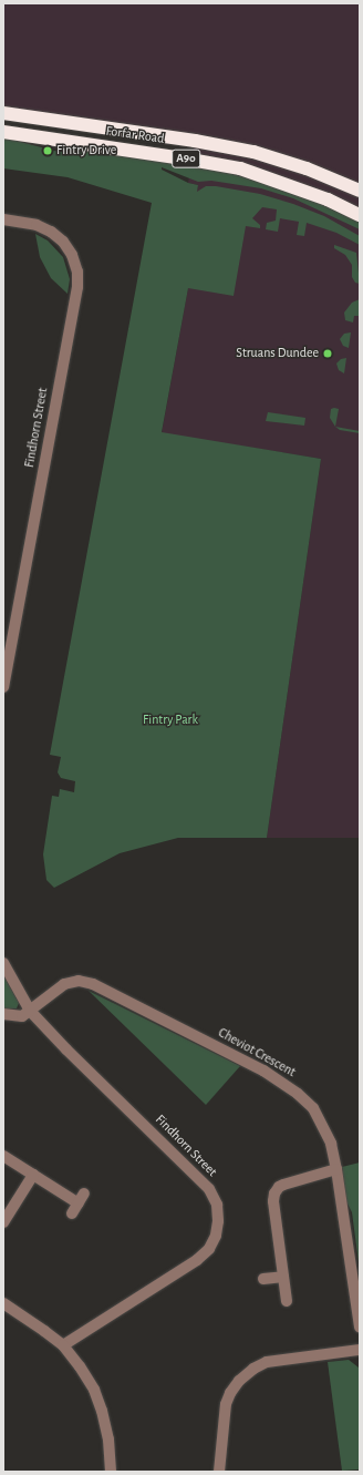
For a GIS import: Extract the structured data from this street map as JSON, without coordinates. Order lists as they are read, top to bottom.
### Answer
{
  "streets": {
    "highway": ["Forfar Road", "A90"],
    "street": ["Findhorn Street", "Cheviot Crescent"]
  },
  "crossings": [
    ["Findhorn Street", "Cheviot Crescent"]
  ],
  "parks": ["Fintry Park"],
  "places": ["Fintry Drive", "Struans Dundee"]
}
